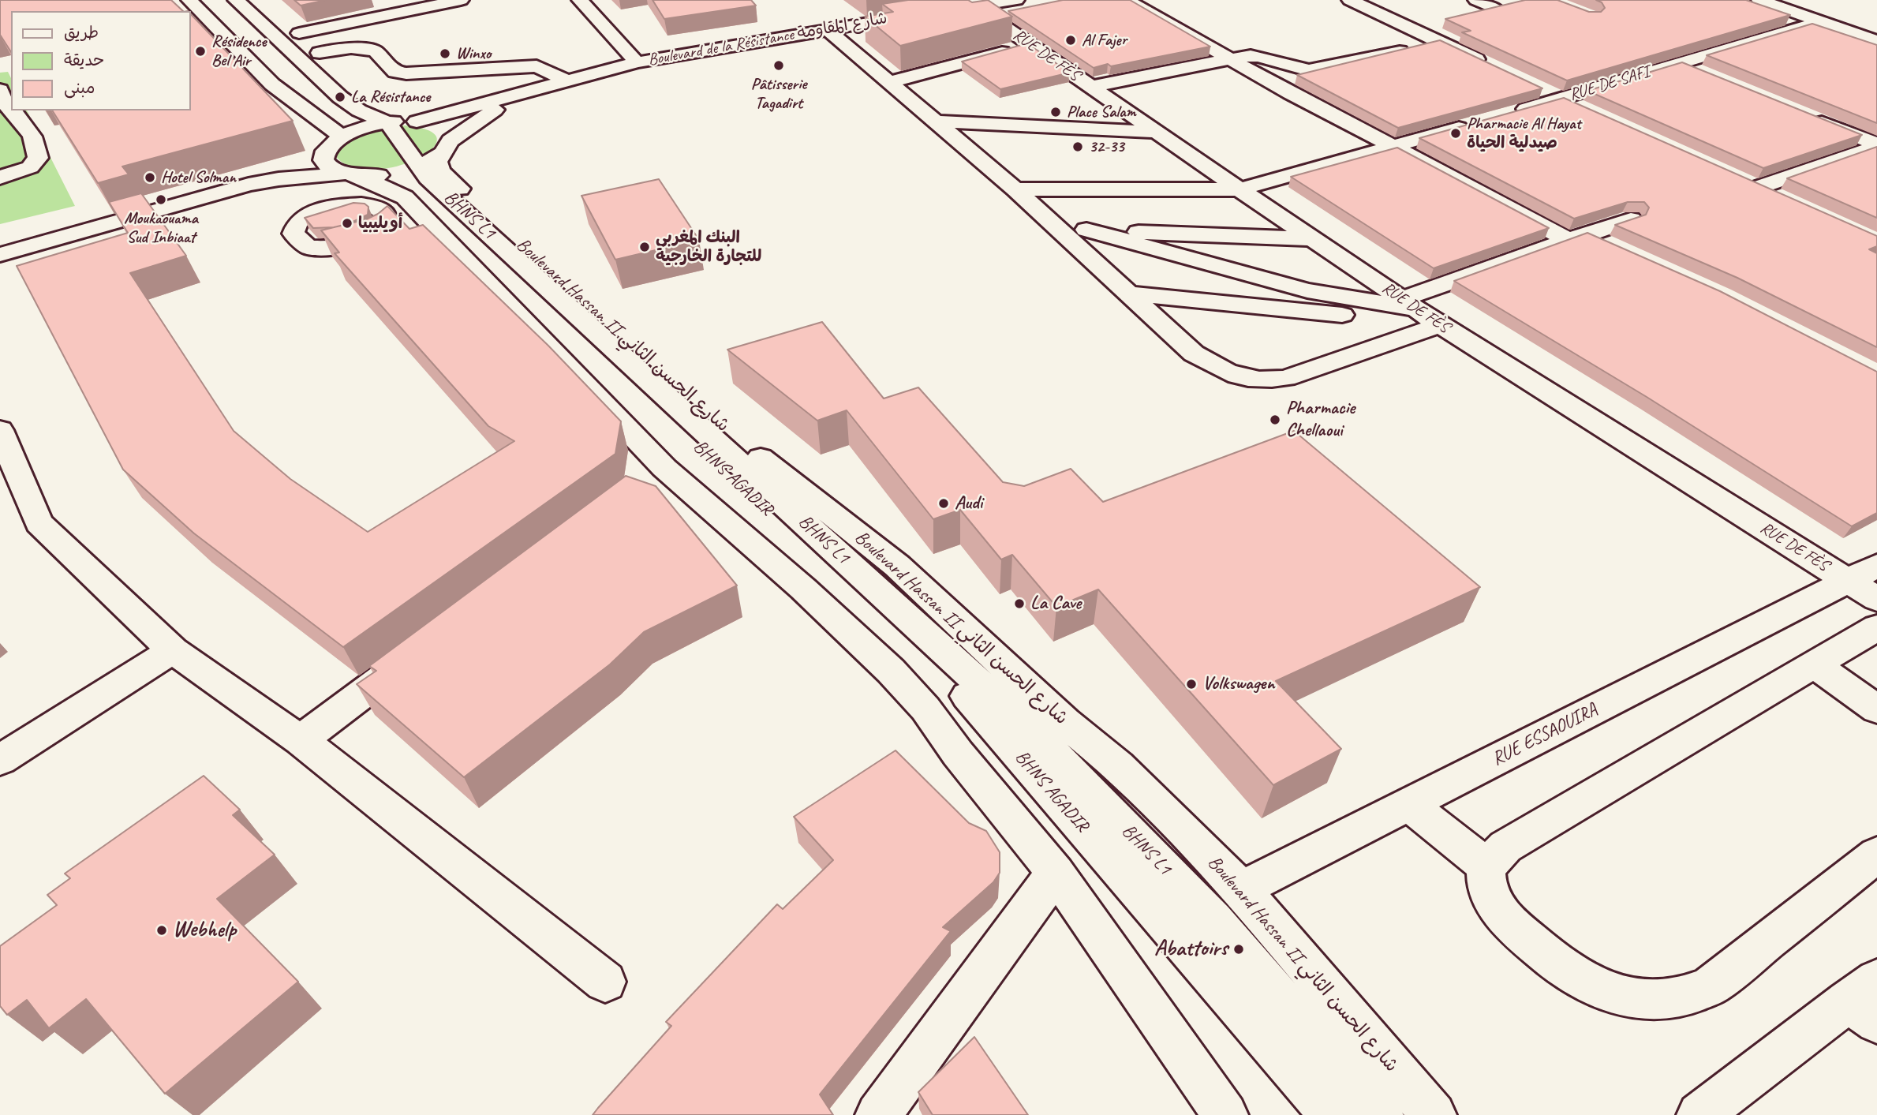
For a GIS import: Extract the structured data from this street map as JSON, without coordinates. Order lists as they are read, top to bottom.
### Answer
{
  "streets": {
    "street": [
      "Boulevard de la Résistance شارع المقاومة",
      "RUE DE FÈS",
      "RUE DE SAFI",
      "BHNS L1",
      "Boulevard Hassan II شارع الحسن الثاني",
      "BHNS AGADIR",
      "RUE ESSAOUIRA"
    ]
  },
  "crossings": [
    ["Boulevard de la Résistance شارع المقاومة", "BHNS L1"],
    ["Boulevard de la Résistance شارع المقاومة", "Boulevard Hassan II شارع الحسن الثاني"],
    ["Boulevard de la Résistance شارع المقاومة", "BHNS AGADIR"],
    ["RUE DE FÈS", "RUE ESSAOUIRA"],
    ["BHNS L1", "Boulevard Hassan II شارع الحسن الثاني"],
    ["BHNS L1", "BHNS AGADIR"],
    ["Boulevard Hassan II شارع الحسن الثاني", "BHNS AGADIR"],
    ["Boulevard Hassan II شارع الحسن الثاني", "RUE ESSAOUIRA"]
  ],
  "places": [
    "Al Fajer",
    "Résidence Bel Air",
    "Winxo",
    "Pâtisserie Tagadirt",
    "La Résistance",
    "Place Salam",
    "Pharmacie Al Hayat صيدلية الحياة",
    "32-33",
    "Hotel Solman",
    "Moukaouama Sud Inbiaat",
    "أويليبيا",
    "البنك المغربي للتجارة الخارجية",
    "Pharmacie Chellaoui",
    "Audi",
    "La Cave",
    "Volkswagen",
    "Webhelp",
    "Abattoirs"
  ],
  "legend": ["طريق", "حديقة", "مبنى"]
}
